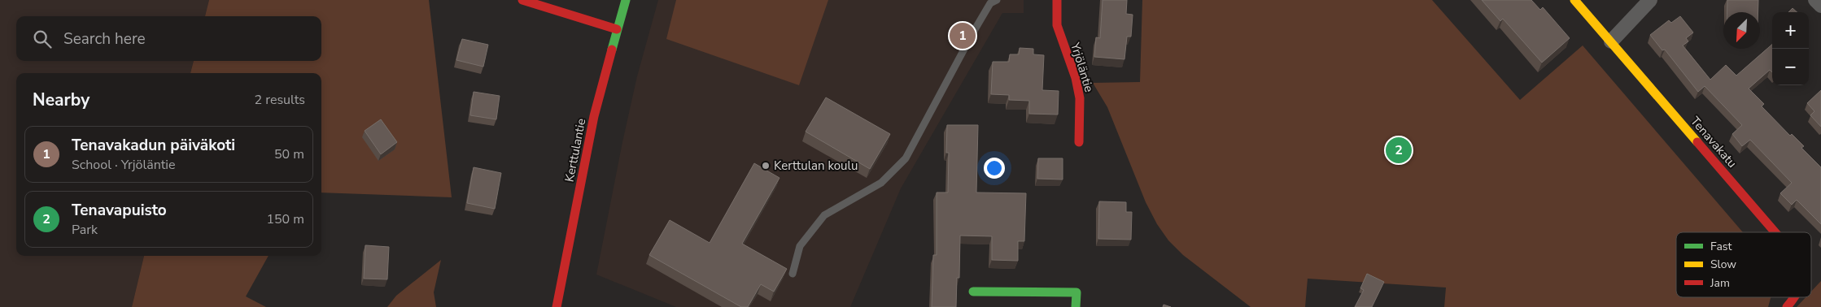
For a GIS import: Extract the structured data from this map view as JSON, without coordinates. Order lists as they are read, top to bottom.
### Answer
{
  "streets": {
    "street": ["Yrjöläntie", "Tenavakatu", "Kerttulantie"]
  },
  "places": ["Kerttulan koulu"],
  "legend": ["Fast", "Slow", "Jam"],
  "north": "bottom left",
  "page": {
    "map_buttons": ["+", "−"],
    "search": "Search here",
    "pins": ["1", "2"],
    "heading": ["Nearby", "2 results"],
    "list": [
      {
        "mark": "1",
        "name": "Tenavakadun päiväkoti",
        "note": "School · Yrjöläntie",
        "value": "50 m"
      },
      {
        "mark": "2",
        "name": "Tenavapuisto",
        "note": "Park",
        "value": "150 m"
      }
    ]
  }
}
